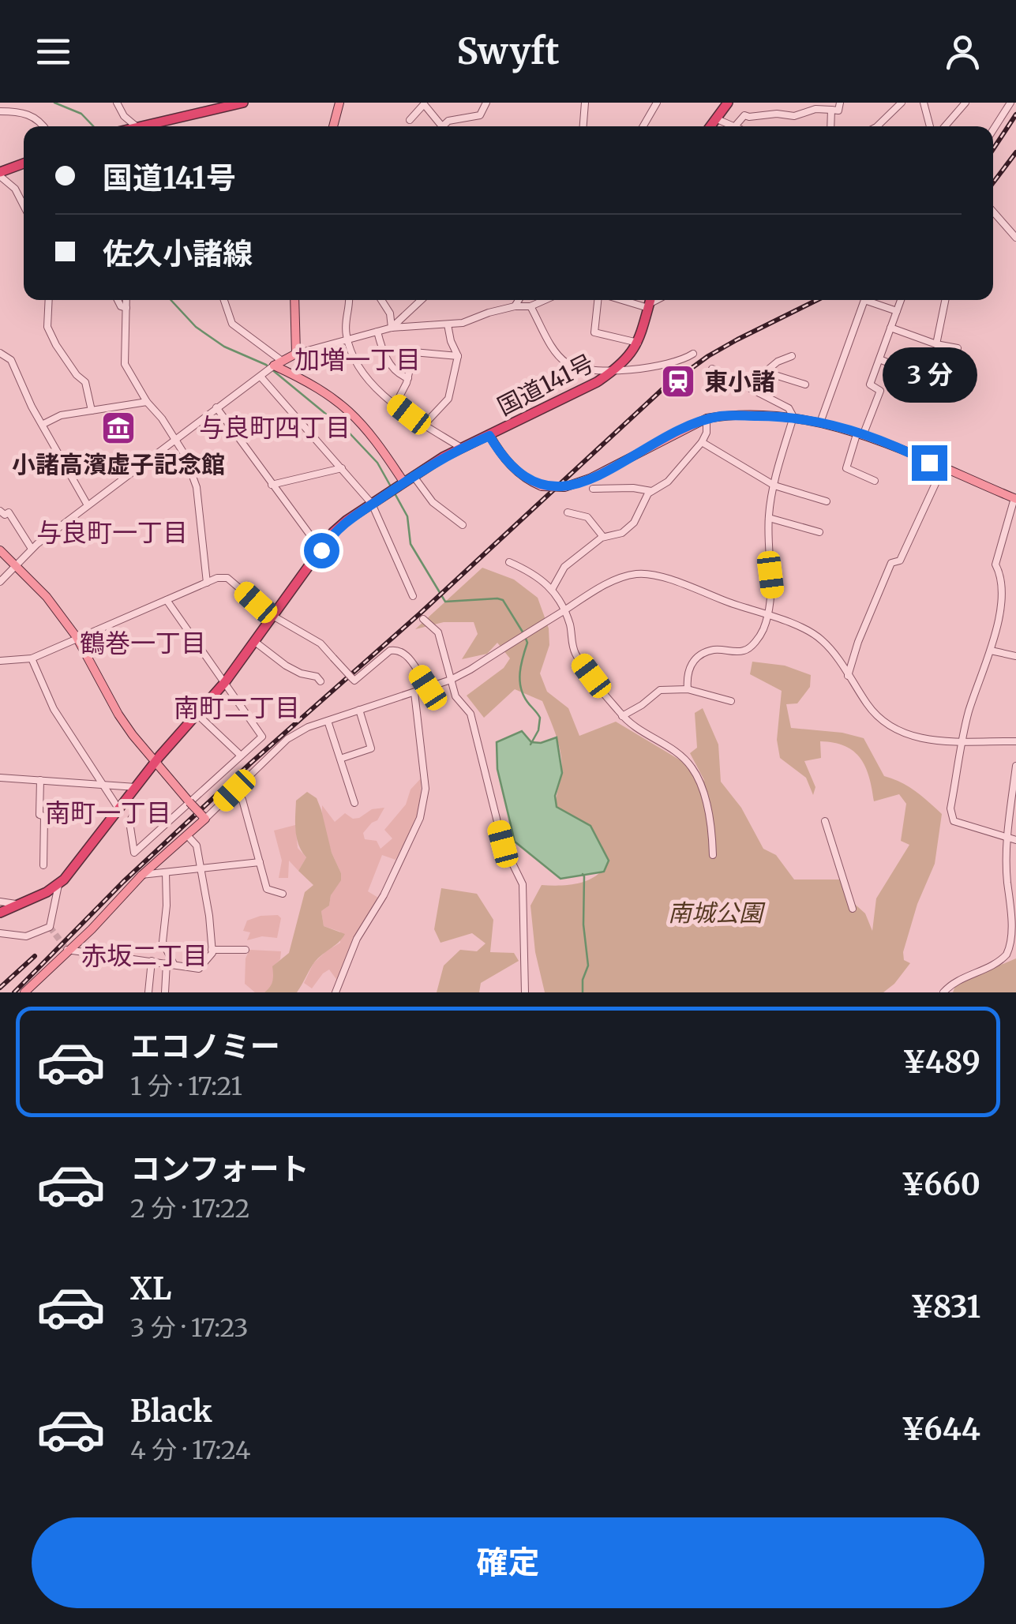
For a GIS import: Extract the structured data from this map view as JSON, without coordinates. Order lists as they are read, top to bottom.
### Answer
{
  "streets": {
    "highway": ["国道141号"]
  },
  "districts": [
    "加増一丁目",
    "与良町四丁目",
    "与良町一丁目",
    "鶴巻一丁目",
    "南町二丁目",
    "南町一丁目",
    "赤坂二丁目"
  ],
  "parks": ["南城公園"],
  "places": {
    "station": ["東小諸"],
    "museum": ["小諸高濱虚子記念館"]
  },
  "page": {
    "header": "Swyft",
    "banner": ["国道141号", "佐久小諸線"],
    "bubble": "3 分",
    "list": [
      {
        "name": "エコノミー",
        "note": "1 分 · 17:21",
        "value": "¥489"
      },
      {
        "name": "コンフォート",
        "note": "2 分 · 17:22",
        "value": "¥660"
      },
      {
        "name": "XL",
        "note": "3 分 · 17:23",
        "value": "¥831"
      },
      {
        "name": "Black",
        "note": "4 分 · 17:24",
        "value": "¥644"
      }
    ],
    "buttons": "確定"
  }
}
